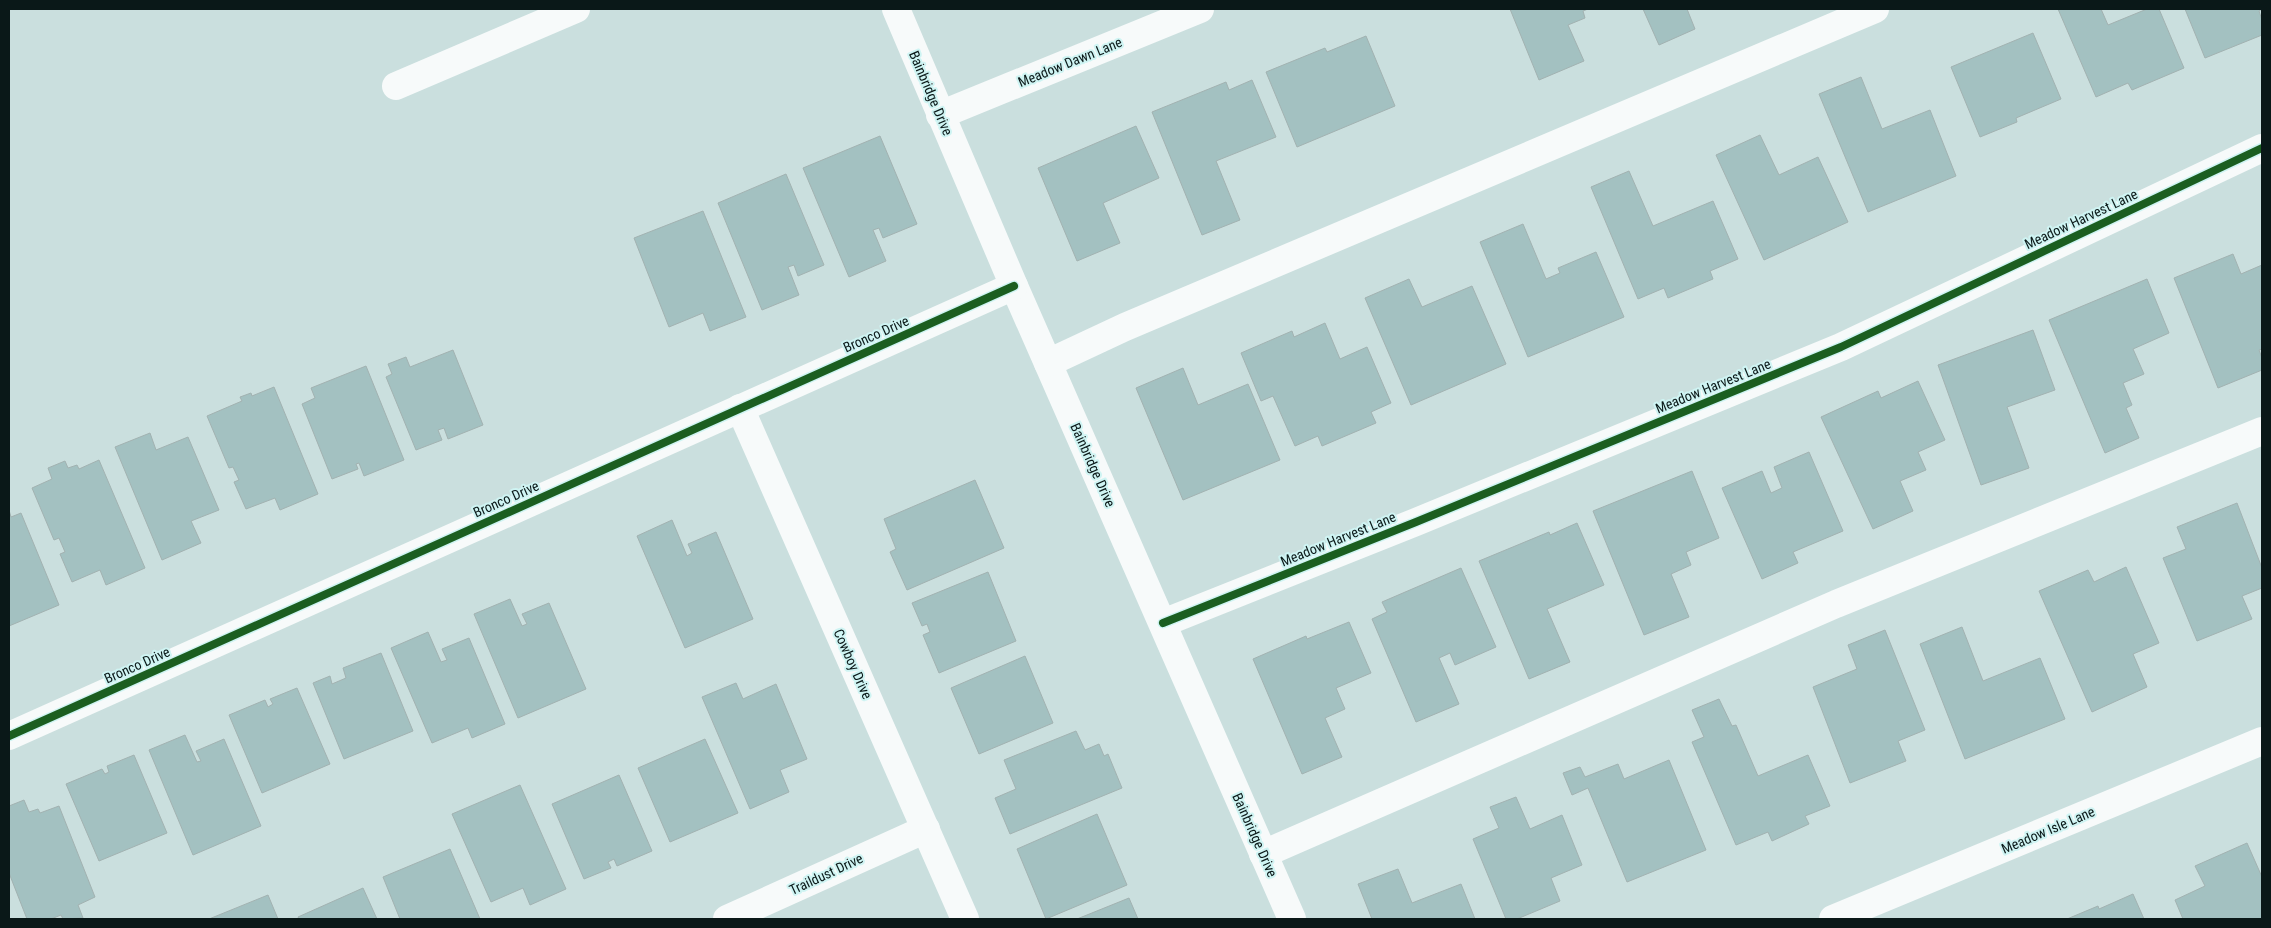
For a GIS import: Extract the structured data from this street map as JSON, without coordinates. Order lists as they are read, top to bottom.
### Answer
{
  "streets": {
    "street": [
      "Meadow Dawn Lane",
      "Bainbridge Drive",
      "Meadow Harvest Lane",
      "Bronco Drive",
      "Cowboy Drive",
      "Meadow Isle Lane",
      "Traildust Drive"
    ]
  },
  "crossings": [
    ["Meadow Dawn Lane", "Bainbridge Drive"],
    ["Bainbridge Drive", "Meadow Harvest Lane"],
    ["Bainbridge Drive", "Bronco Drive"],
    ["Bronco Drive", "Cowboy Drive"],
    ["Cowboy Drive", "Traildust Drive"]
  ]
}
